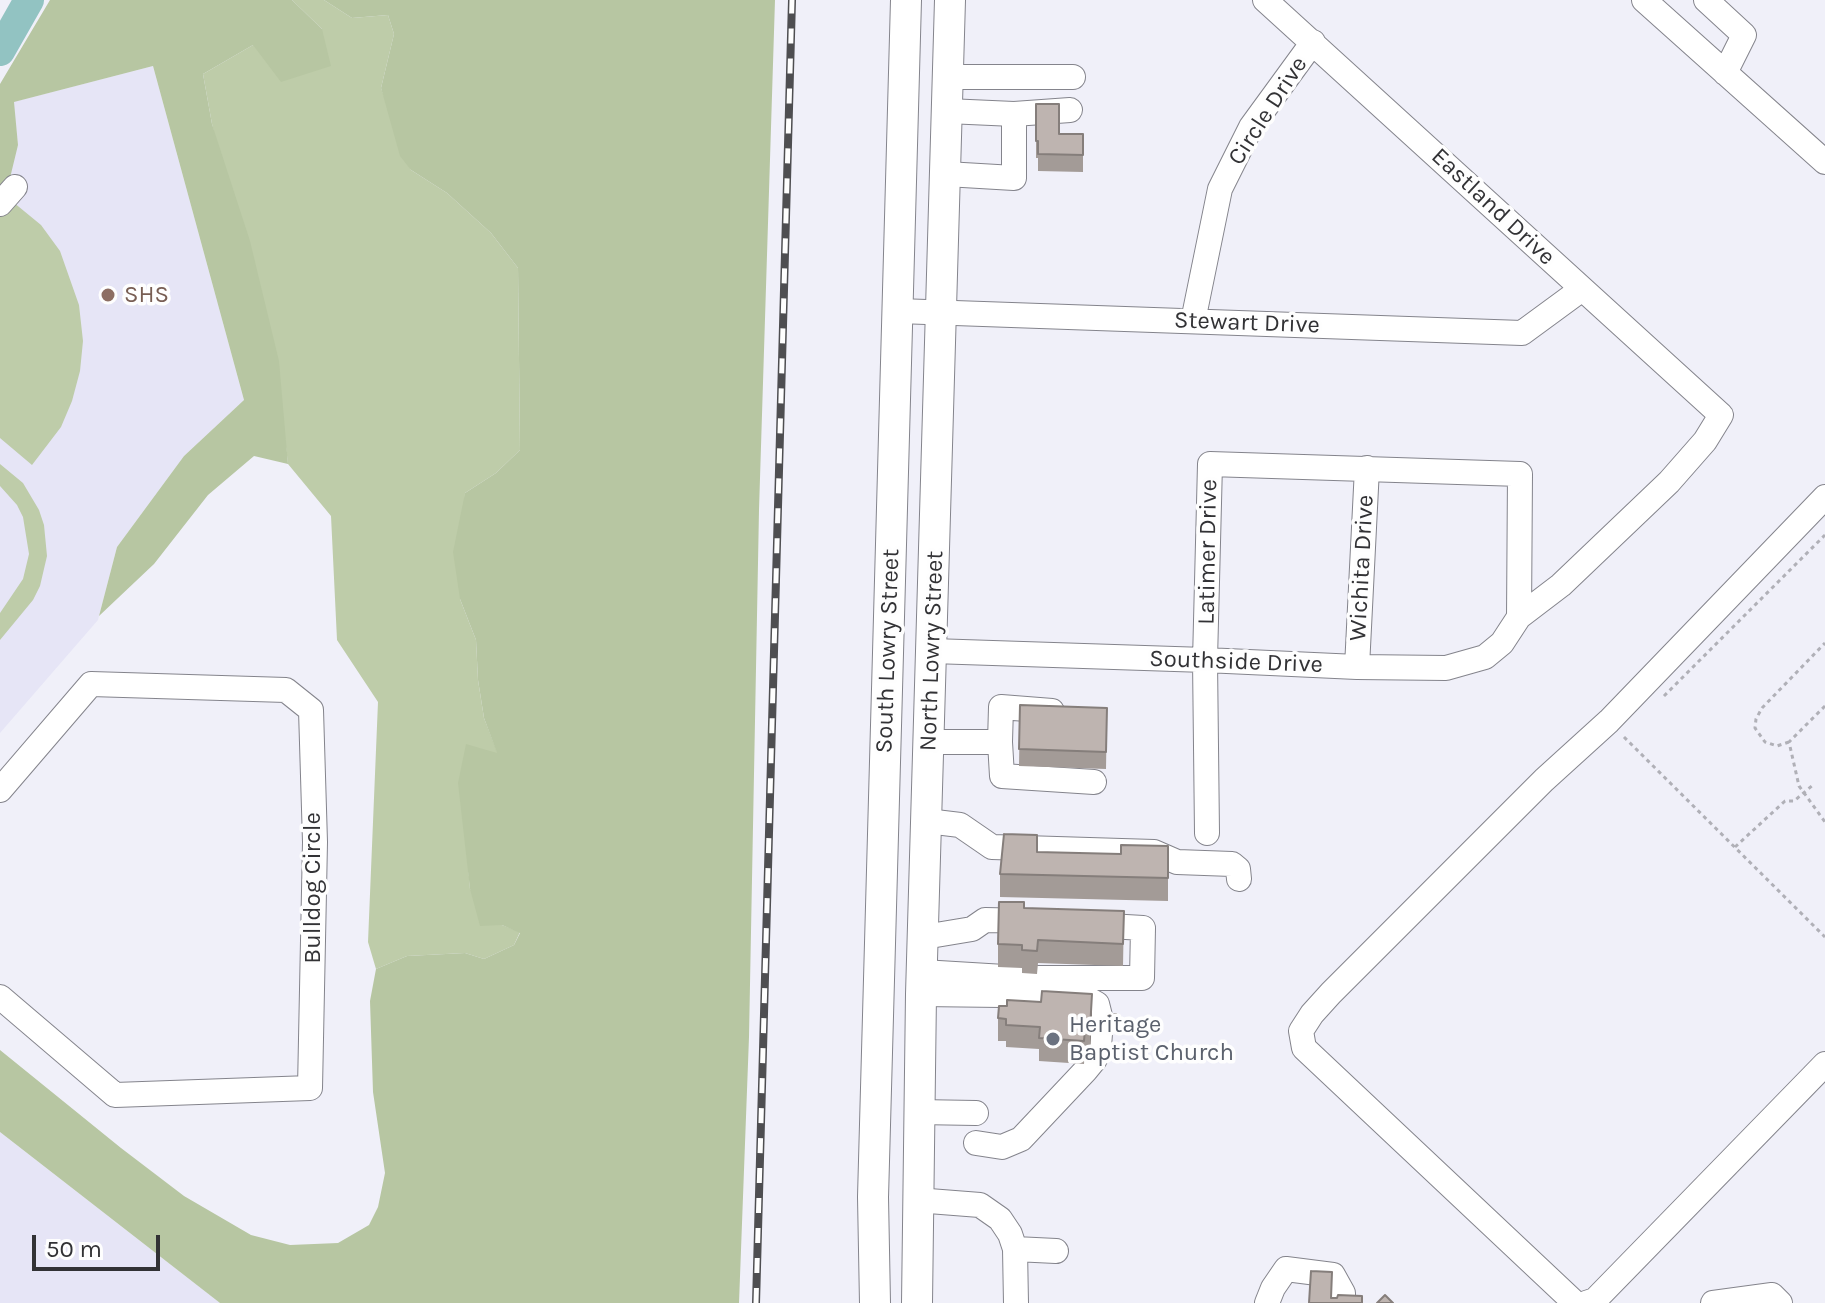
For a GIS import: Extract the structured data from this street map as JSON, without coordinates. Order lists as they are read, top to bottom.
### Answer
{
  "streets": {
    "main road": ["South Lowry Street", "North Lowry Street"],
    "street": [
      "Circle Drive",
      "Eastland Drive",
      "Stewart Drive",
      "Latimer Drive",
      "Wichita Drive",
      "Southside Drive",
      "Bulldog Circle"
    ]
  },
  "crossings": [
    ["Circle Drive", "Eastland Drive"],
    ["Circle Drive", "Stewart Drive"],
    ["Eastland Drive", "Stewart Drive"],
    ["Eastland Drive", "Southside Drive"],
    ["Stewart Drive", "South Lowry Street"],
    ["Stewart Drive", "North Lowry Street"],
    ["Latimer Drive", "Wichita Drive"],
    ["Latimer Drive", "Southside Drive"],
    ["Wichita Drive", "Southside Drive"],
    ["North Lowry Street", "Southside Drive"]
  ],
  "places": ["SHS", "Heritage Baptist Church"],
  "scale_bar": "50 m"
}
